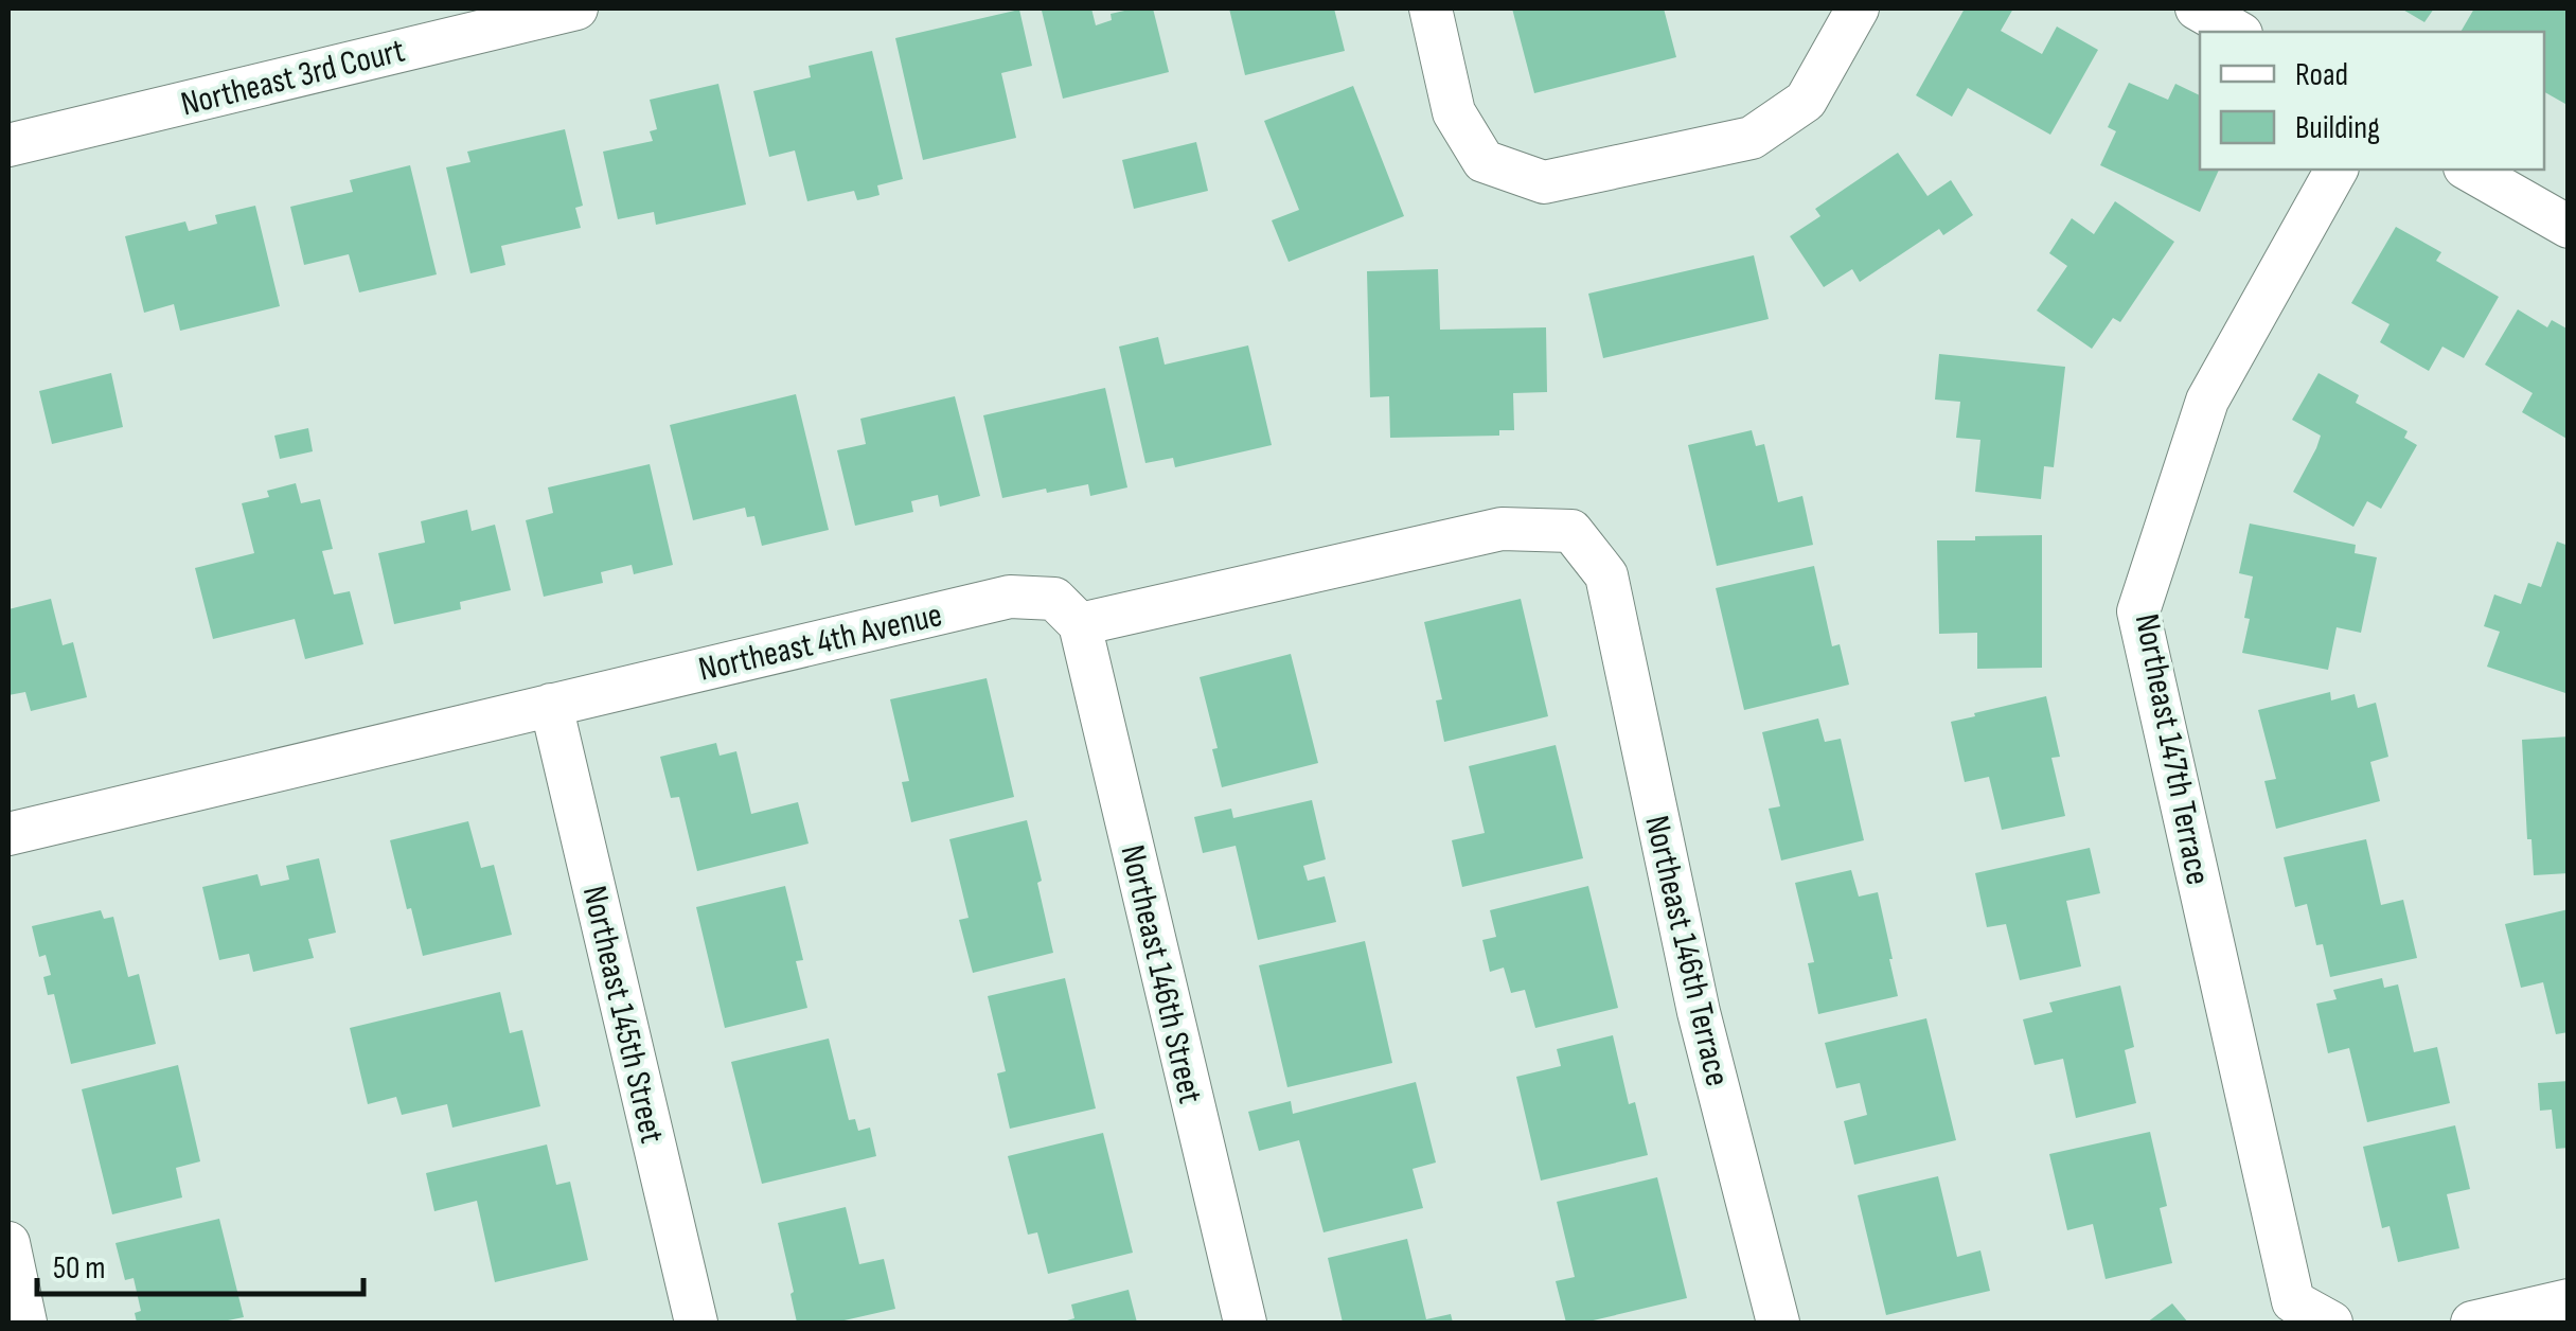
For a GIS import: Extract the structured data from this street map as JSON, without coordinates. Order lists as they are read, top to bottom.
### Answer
{
  "streets": {
    "street": [
      "Northeast 3rd Court",
      "Northeast 4th Avenue",
      "Northeast 147th Terrace",
      "Northeast 146th Terrace",
      "Northeast 146th Street",
      "Northeast 145th Street"
    ]
  },
  "crossings": [
    ["Northeast 4th Avenue", "Northeast 146th Terrace"],
    ["Northeast 4th Avenue", "Northeast 146th Street"],
    ["Northeast 4th Avenue", "Northeast 145th Street"],
    ["Northeast 146th Terrace", "Northeast 146th Street"]
  ],
  "legend": ["Road", "Building"],
  "scale_bar": "50 m"
}
